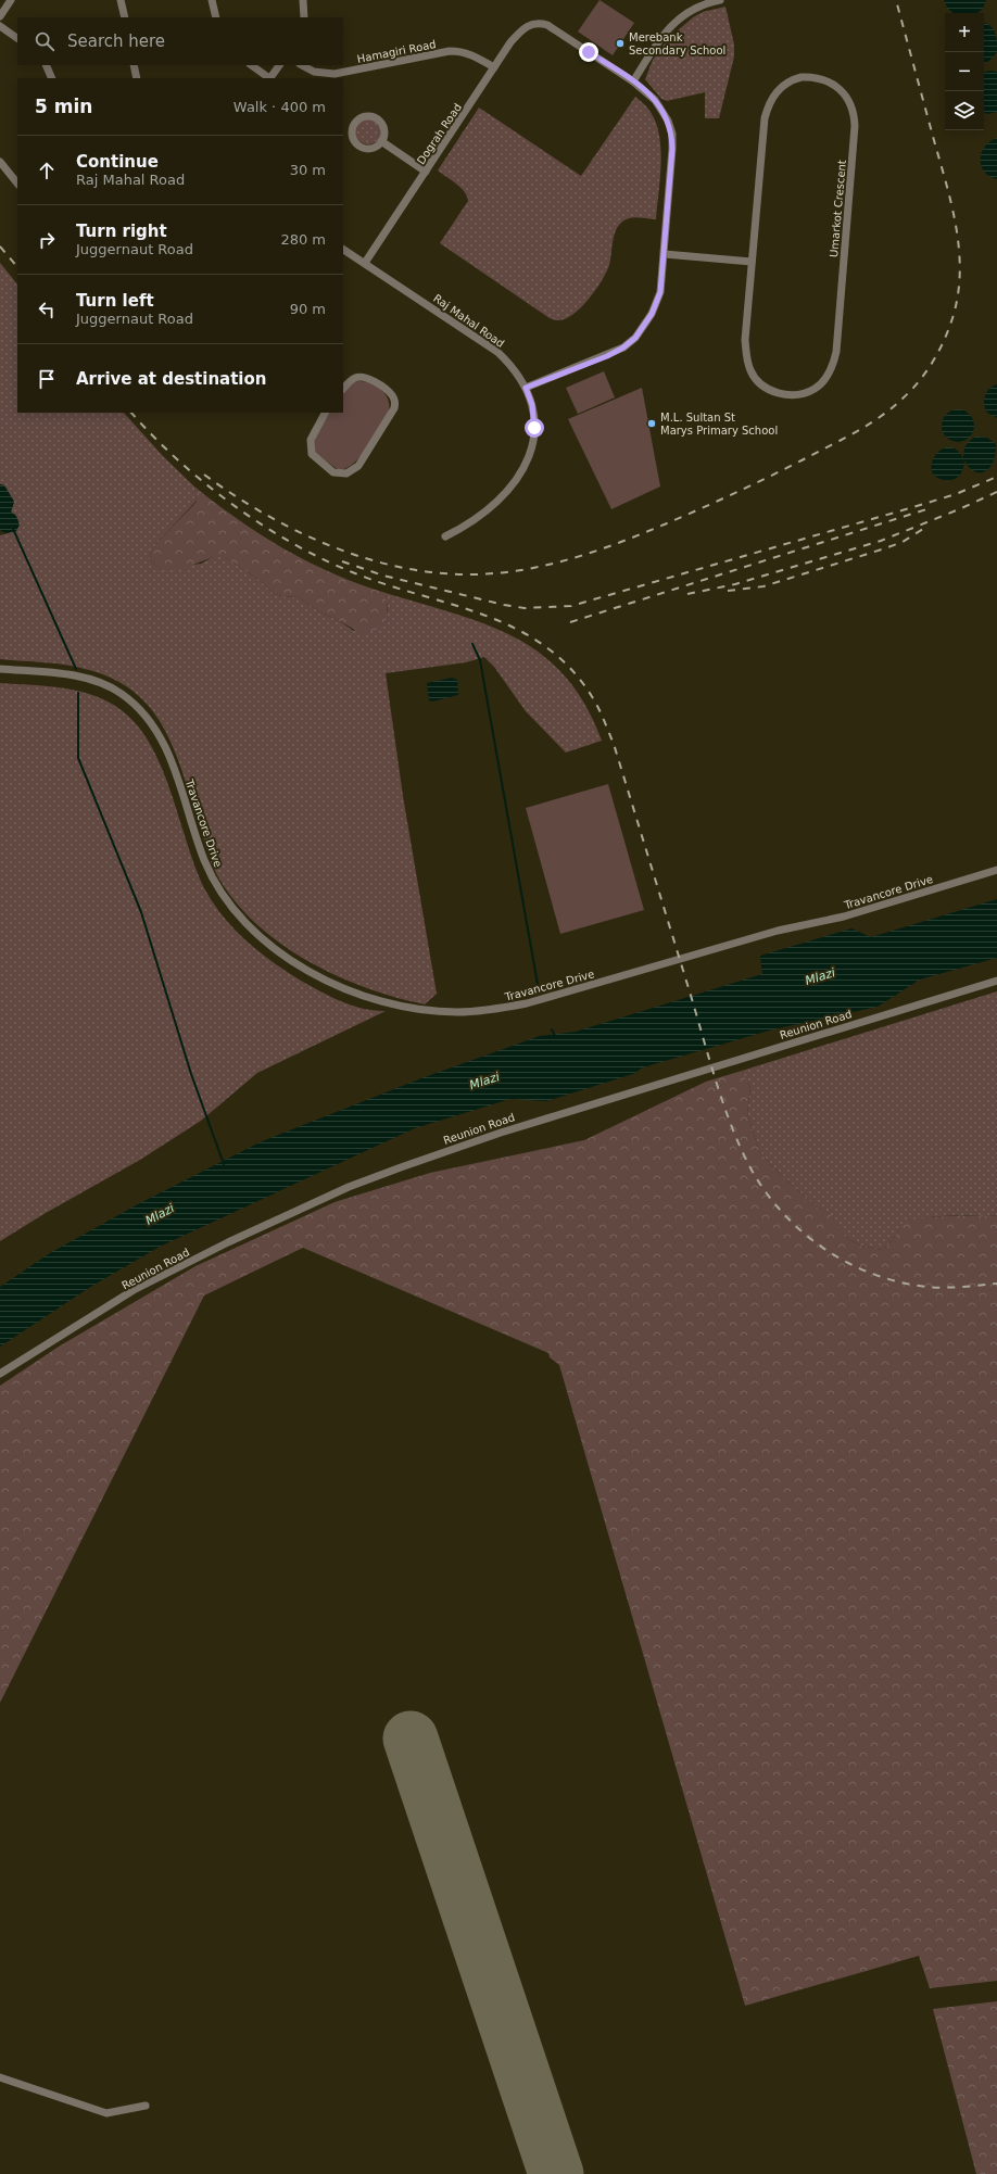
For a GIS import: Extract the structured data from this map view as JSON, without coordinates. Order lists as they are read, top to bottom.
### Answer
{
  "streets": {
    "street": [
      "Hamagiri Road",
      "Dograh Road",
      "Umarkot Crescent",
      "Raj Mahal Road",
      "Travancore Drive",
      "Reunion Road"
    ]
  },
  "crossings": [
    ["Hamagiri Road", "Dograh Road"],
    ["Dograh Road", "Raj Mahal Road"]
  ],
  "water": ["Mlazi"],
  "places": ["Merebank Secondary School", "M.L. Sultan St Marys Primary School"],
  "page": {
    "map_buttons": ["+", "−"],
    "search": "Search here",
    "heading": ["5 min", "Walk · 400 m"],
    "list": [
      ["Continue", "Raj Mahal Road", "30 m"],
      ["Turn right", "Juggernaut Road", "280 m"],
      ["Turn left", "Juggernaut Road", "90 m"],
      "Arrive at destination"
    ]
  }
}
